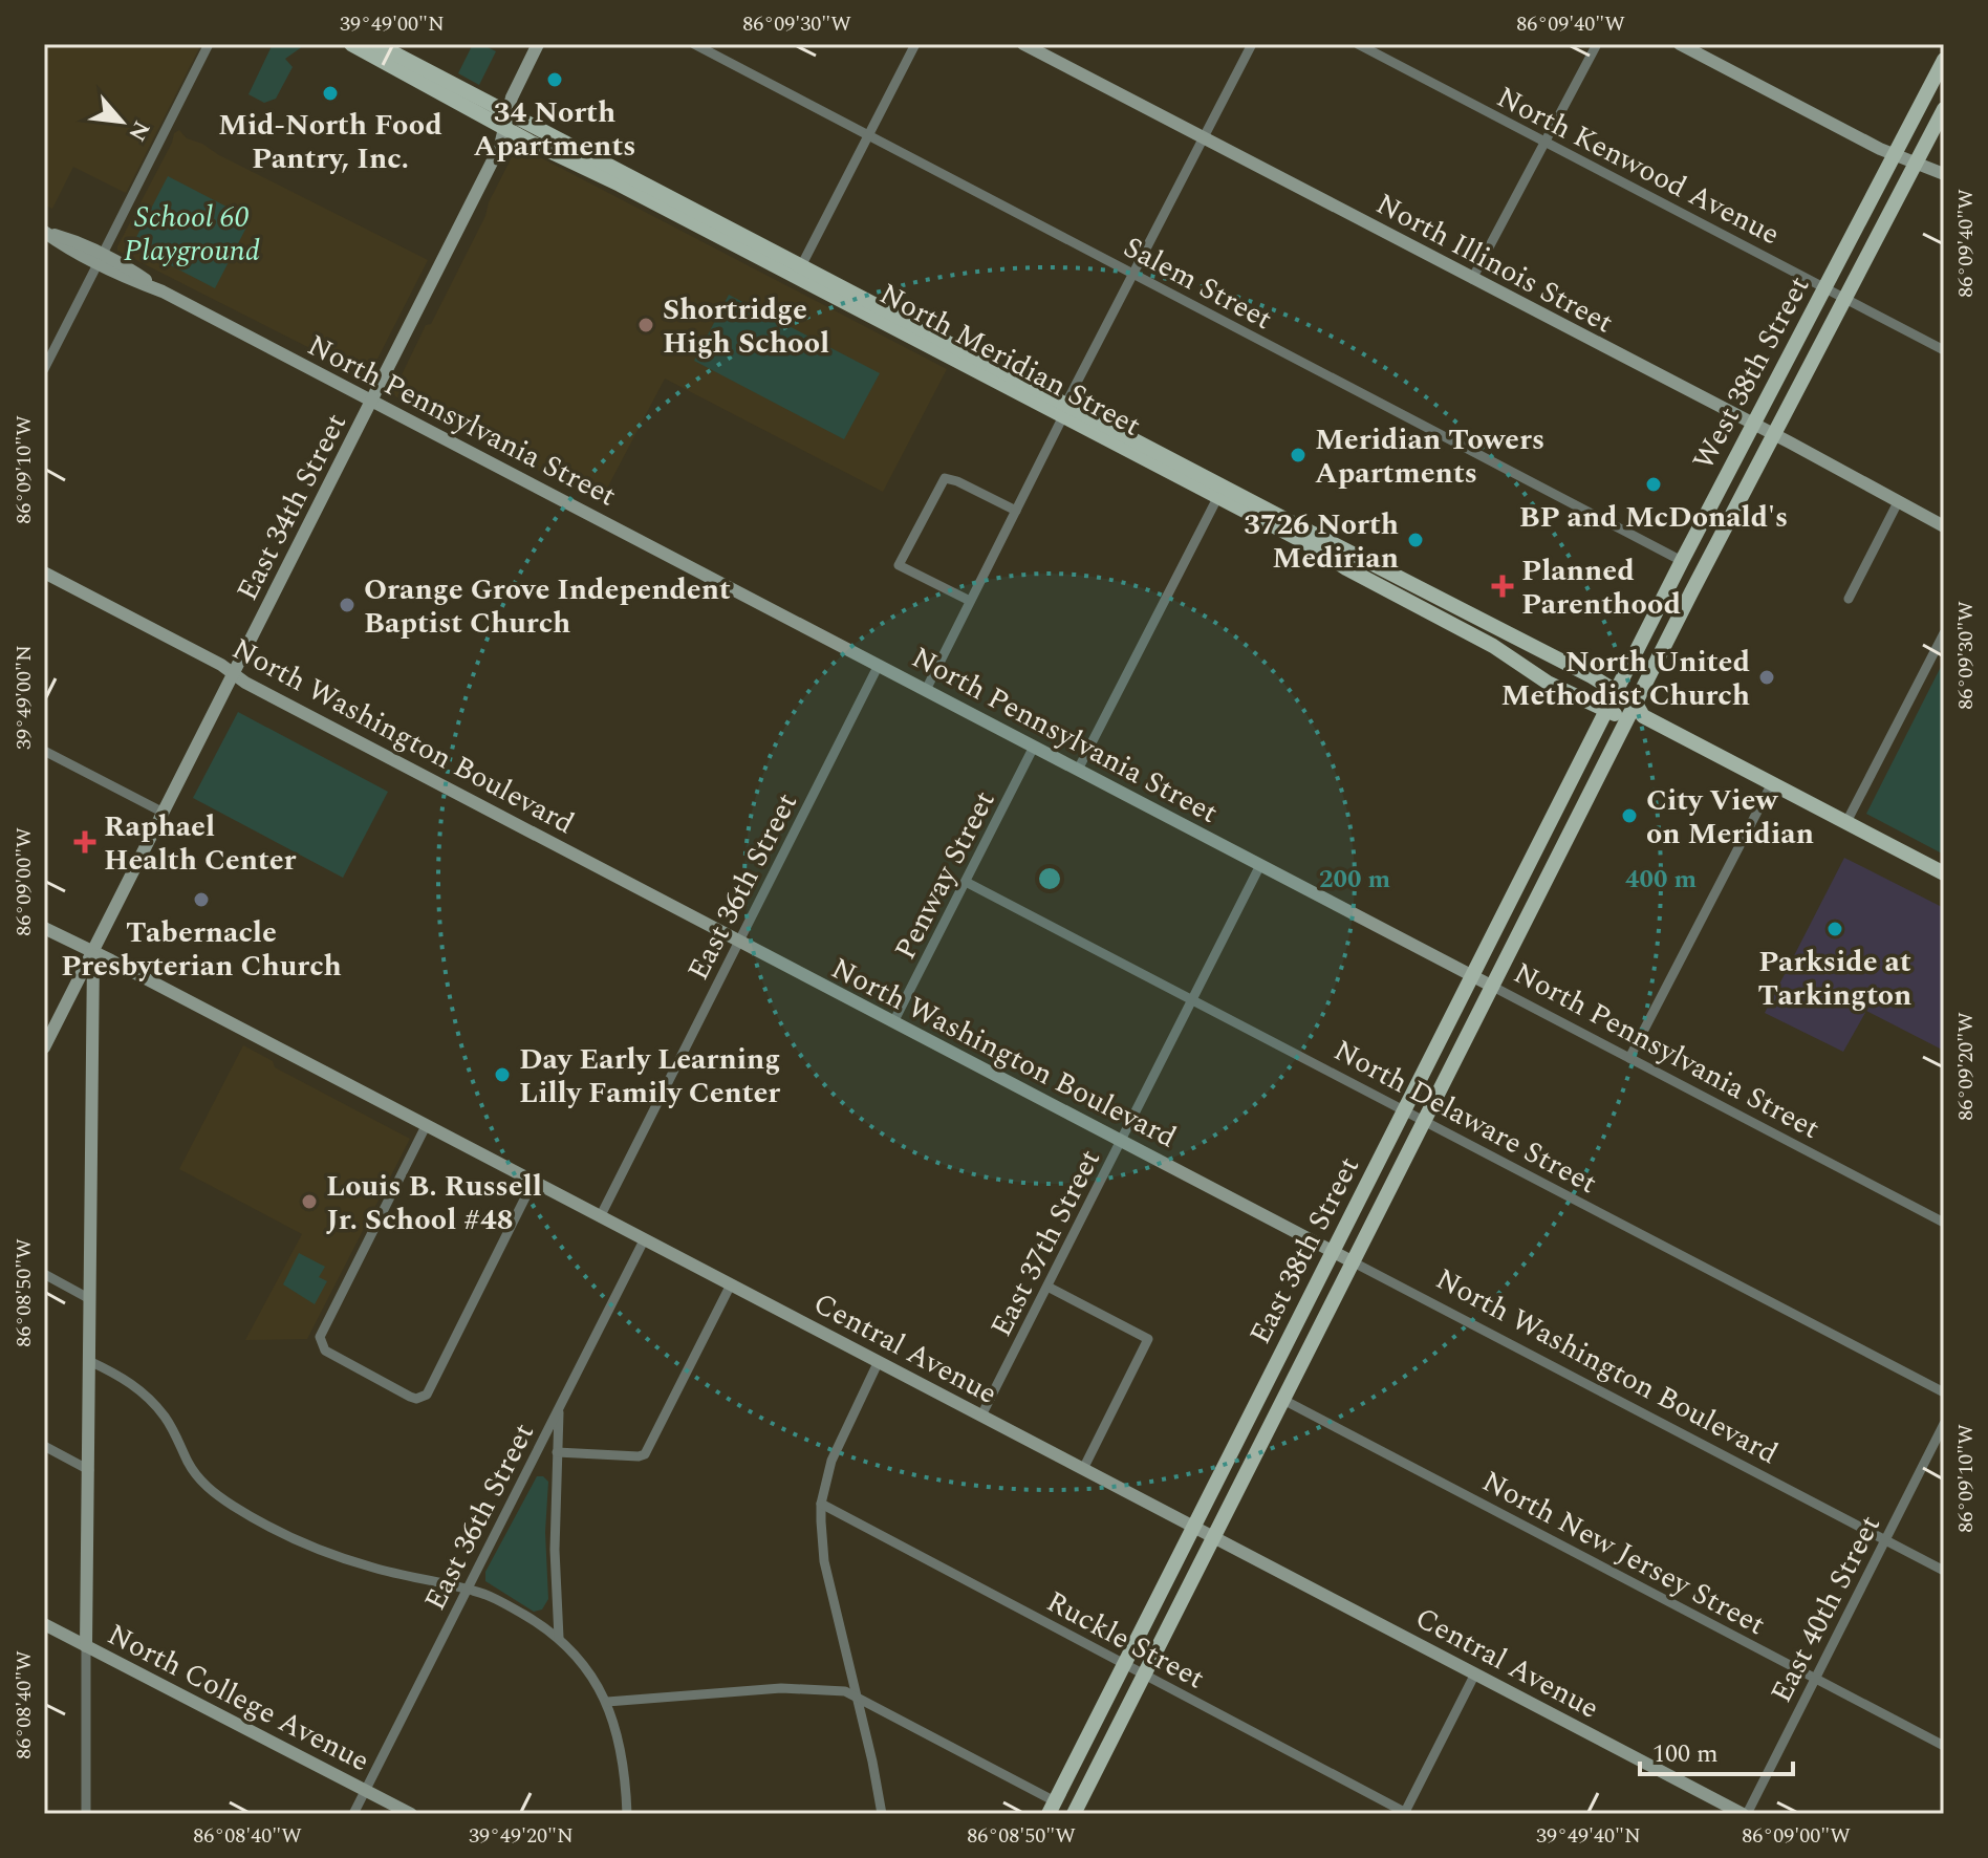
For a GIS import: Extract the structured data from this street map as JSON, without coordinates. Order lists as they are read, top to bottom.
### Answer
{
  "streets": {
    "main road": ["North Meridian Street", "West 38th Street", "East 38th Street"],
    "street": [
      "North Kenwood Avenue",
      "North Illinois Street",
      "Salem Street",
      "North Pennsylvania Street",
      "East 34th Street",
      "North Washington Boulevard",
      "Penway Street",
      "East 36th Street",
      "North Delaware Street",
      "East 37th Street",
      "Central Avenue",
      "North New Jersey Street",
      "East 40th Street",
      "Ruckle Street",
      "North College Avenue"
    ]
  },
  "crossings": [
    ["North Kenwood Avenue", "West 38th Street"],
    ["North Illinois Street", "West 38th Street"],
    ["Salem Street", "West 38th Street"],
    ["North Meridian Street", "West 38th Street"],
    ["North Meridian Street", "East 34th Street"],
    ["North Meridian Street", "East 38th Street"],
    ["West 38th Street", "East 38th Street"],
    ["North Pennsylvania Street", "East 34th Street"],
    ["North Pennsylvania Street", "Penway Street"],
    ["North Pennsylvania Street", "East 36th Street"],
    ["North Pennsylvania Street", "East 37th Street"],
    ["North Pennsylvania Street", "East 38th Street"],
    ["East 34th Street", "North Washington Boulevard"],
    ["East 34th Street", "Central Avenue"],
    ["North Washington Boulevard", "Penway Street"],
    ["North Washington Boulevard", "East 36th Street"],
    ["North Washington Boulevard", "East 37th Street"],
    ["North Washington Boulevard", "East 38th Street"],
    ["North Washington Boulevard", "East 40th Street"],
    ["Penway Street", "North Delaware Street"],
    ["East 36th Street", "Central Avenue"],
    ["East 36th Street", "North College Avenue"],
    ["North Delaware Street", "East 37th Street"],
    ["North Delaware Street", "East 38th Street"],
    ["East 37th Street", "Central Avenue"],
    ["East 38th Street", "Central Avenue"],
    ["East 38th Street", "North New Jersey Street"],
    ["East 38th Street", "Ruckle Street"],
    ["Central Avenue", "East 40th Street"],
    ["North New Jersey Street", "East 40th Street"]
  ],
  "parks": ["School 60 Playground"],
  "places": {
    "other": [
      "34 North Apartments",
      "Mid-North Food Pantry, Inc.",
      "Shortridge High School",
      "Meridian Towers Apartments",
      "BP and McDonald's",
      "3726 North Medirian",
      "Orange Grove Independent Baptist Church",
      "North United Methodist Church",
      "City View on Meridian",
      "Tabernacle Presbyterian Church",
      "Parkside at Tarkington",
      "Day Early Learning Lilly Family Center",
      "Louis B. Russell Jr. School #48"
    ],
    "health": ["Planned Parenthood", "Raphael Health Center"]
  },
  "scale_bar": "100 m",
  "north": "bottom right",
  "coordinates": [
    "39°49'00\"N",
    "86°09'30\"W",
    "86°09'40\"W",
    "86°09'10\"W",
    "86°09'00\"W",
    "86°09'20\"W",
    "86°08'50\"W",
    "86°08'40\"W",
    "39°49'20\"N",
    "39°49'40\"N"
  ],
  "rings": ["200 m", "400 m"]
}
